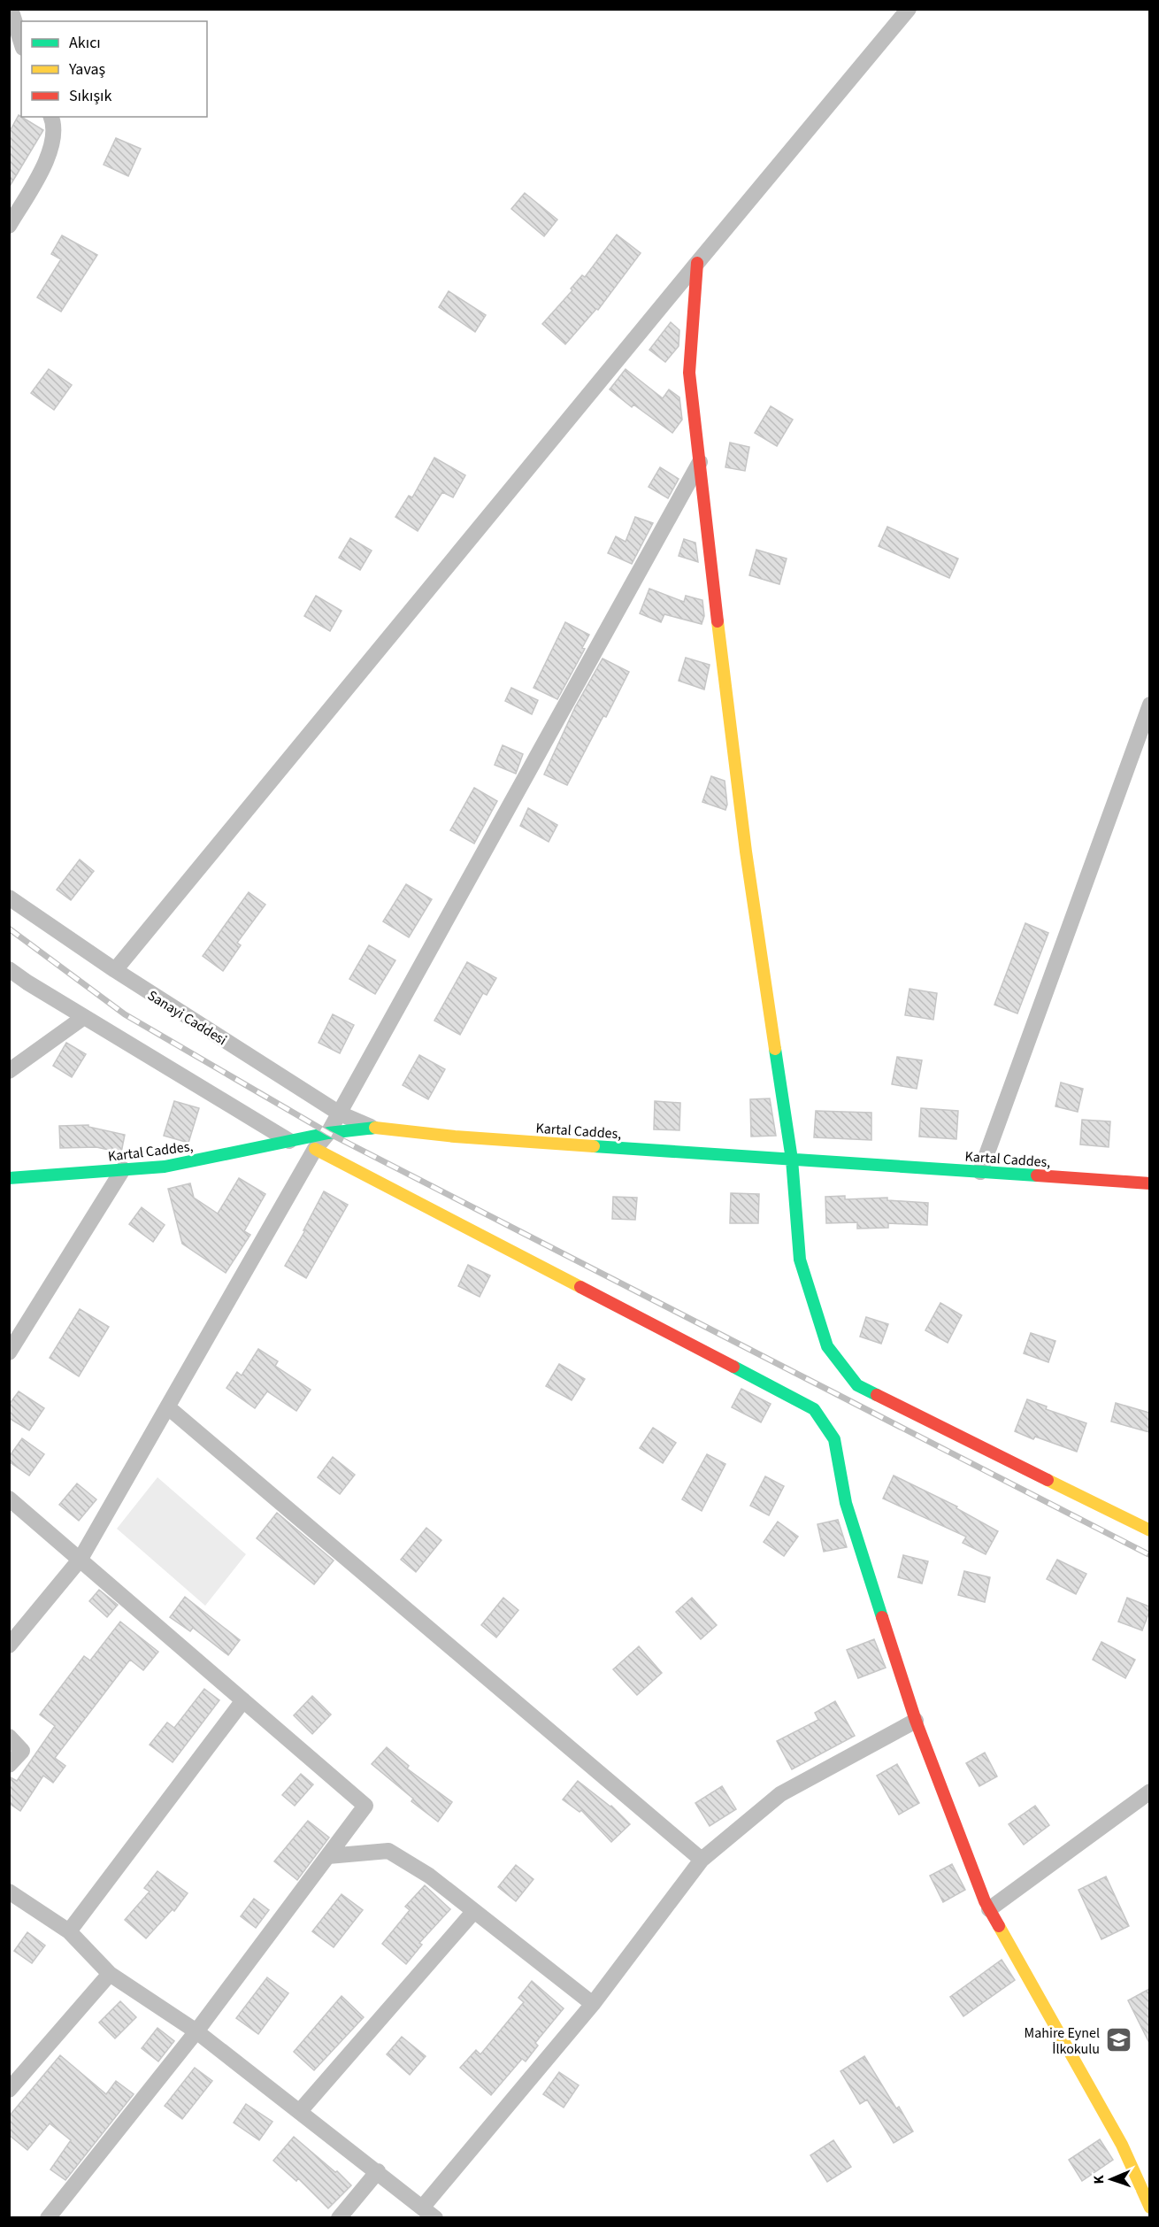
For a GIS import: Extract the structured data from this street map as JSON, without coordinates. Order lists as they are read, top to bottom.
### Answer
{
  "streets": {
    "street": ["Sanayi Caddesi", "Kartal Caddes,"]
  },
  "crossings": [
    ["Sanayi Caddesi", "Kartal Caddes,"]
  ],
  "places": {
    "school or university": ["Mahire Eynel İlkokulu"]
  },
  "legend": ["Akıcı", "Yavaş", "Sıkışık"],
  "north": "left"
}
